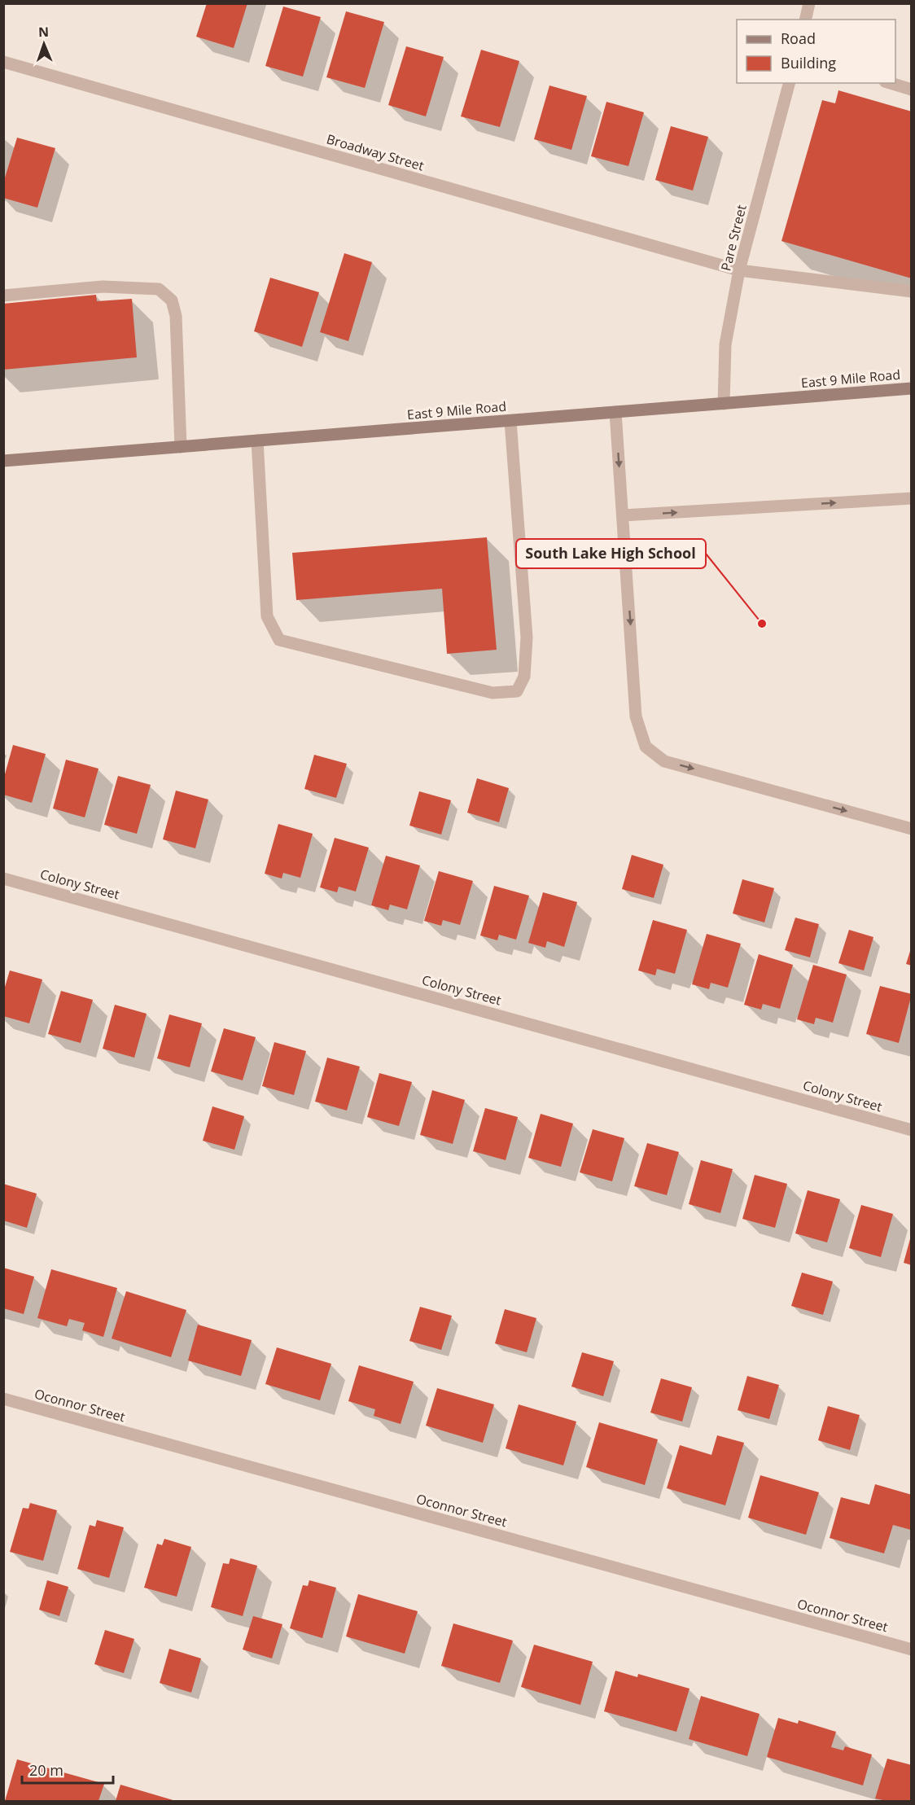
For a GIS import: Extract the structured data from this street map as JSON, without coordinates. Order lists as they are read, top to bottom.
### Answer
{
  "streets": {
    "main road": ["East 9 Mile Road"],
    "street": [
      "Broadway Street",
      "Pare Street",
      "Colony Street",
      "Oconnor Street"
    ]
  },
  "crossings": [
    ["Broadway Street", "Pare Street"],
    ["Pare Street", "East 9 Mile Road"]
  ],
  "places": ["South Lake High School"],
  "legend": ["Road", "Building"],
  "scale_bar": "20 m",
  "north": "top"
}
